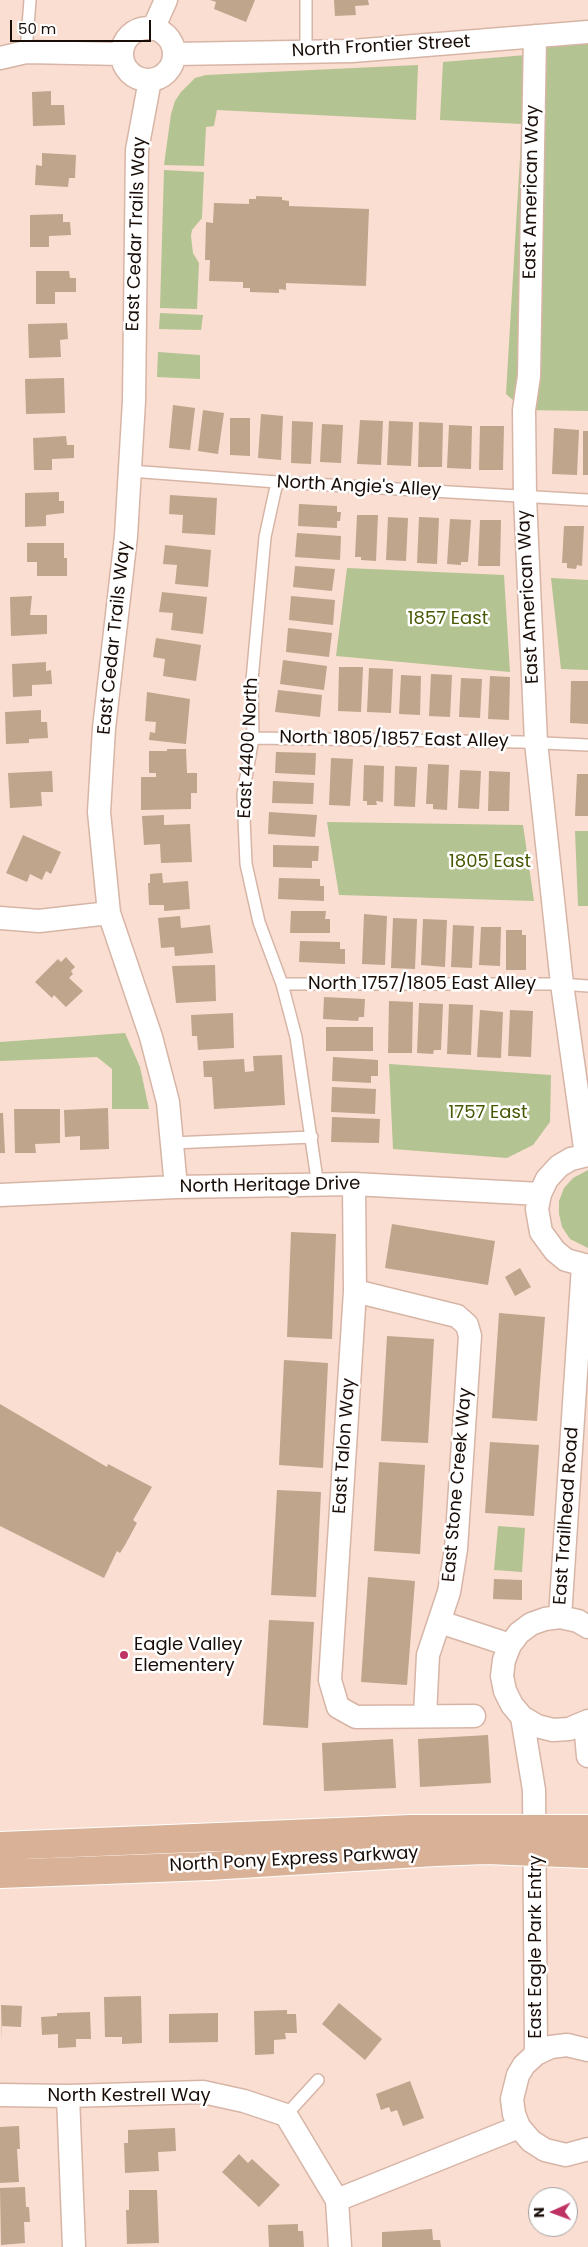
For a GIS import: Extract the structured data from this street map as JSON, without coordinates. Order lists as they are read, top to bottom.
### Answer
{
  "streets": {
    "main road": ["North Pony Express Parkway"],
    "street": [
      "North Frontier Street",
      "East American Way",
      "East Cedar Trails Way",
      "North Heritage Drive",
      "East Talon Way",
      "East Stone Creek Way",
      "East Trailhead Road",
      "East Eagle Park Entry",
      "North Kestrell Way"
    ],
    "lane": [
      "North Angie's Alley",
      "North 1805/1857 East Alley",
      "East 4400 North",
      "North 1757/1805 East Alley"
    ]
  },
  "crossings": [
    ["North Frontier Street", "East American Way"],
    ["North Frontier Street", "East Cedar Trails Way"],
    ["East American Way", "North Angie's Alley"],
    ["East American Way", "North 1805/1857 East Alley"],
    ["East American Way", "North 1757/1805 East Alley"],
    ["East Cedar Trails Way", "North Angie's Alley"],
    ["East Cedar Trails Way", "North Heritage Drive"],
    ["North Angie's Alley", "East 4400 North"],
    ["North 1805/1857 East Alley", "East 4400 North"],
    ["East 4400 North", "North 1757/1805 East Alley"],
    ["East 4400 North", "North Heritage Drive"],
    ["North Heritage Drive", "East Talon Way"],
    ["East Talon Way", "East Stone Creek Way"],
    ["North Pony Express Parkway", "East Eagle Park Entry"]
  ],
  "parks": ["1857 East", "1805 East", "1757 East"],
  "places": ["Eagle Valley Elementery"],
  "scale_bar": "50 m",
  "north": "left"
}
